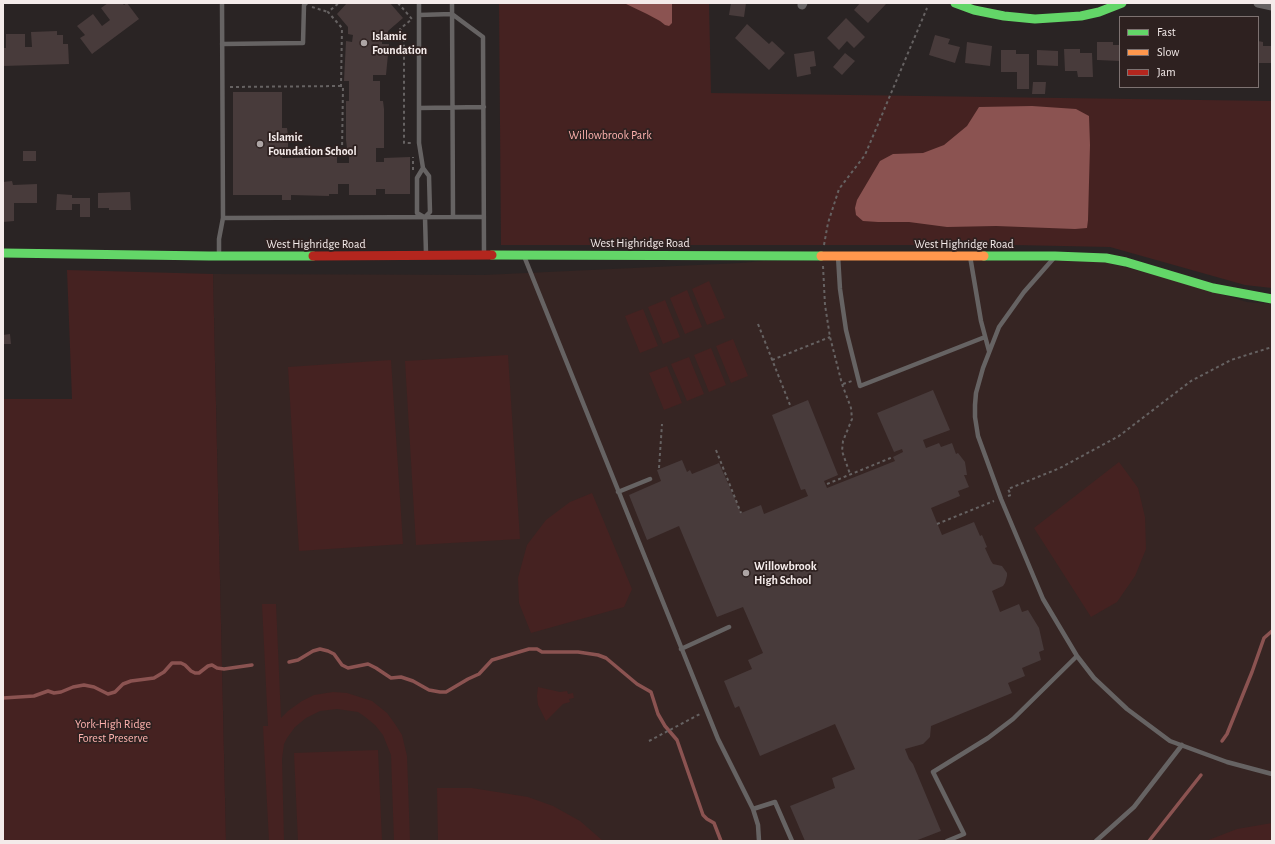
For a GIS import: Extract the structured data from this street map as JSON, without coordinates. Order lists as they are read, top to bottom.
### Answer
{
  "streets": {
    "street": ["West Highridge Road"]
  },
  "parks": ["Willowbrook Park", "York-High Ridge Forest Preserve"],
  "places": ["Islamic Foundation", "Islamic Foundation School", "Willowbrook High School"],
  "legend": ["Fast", "Slow", "Jam"]
}
